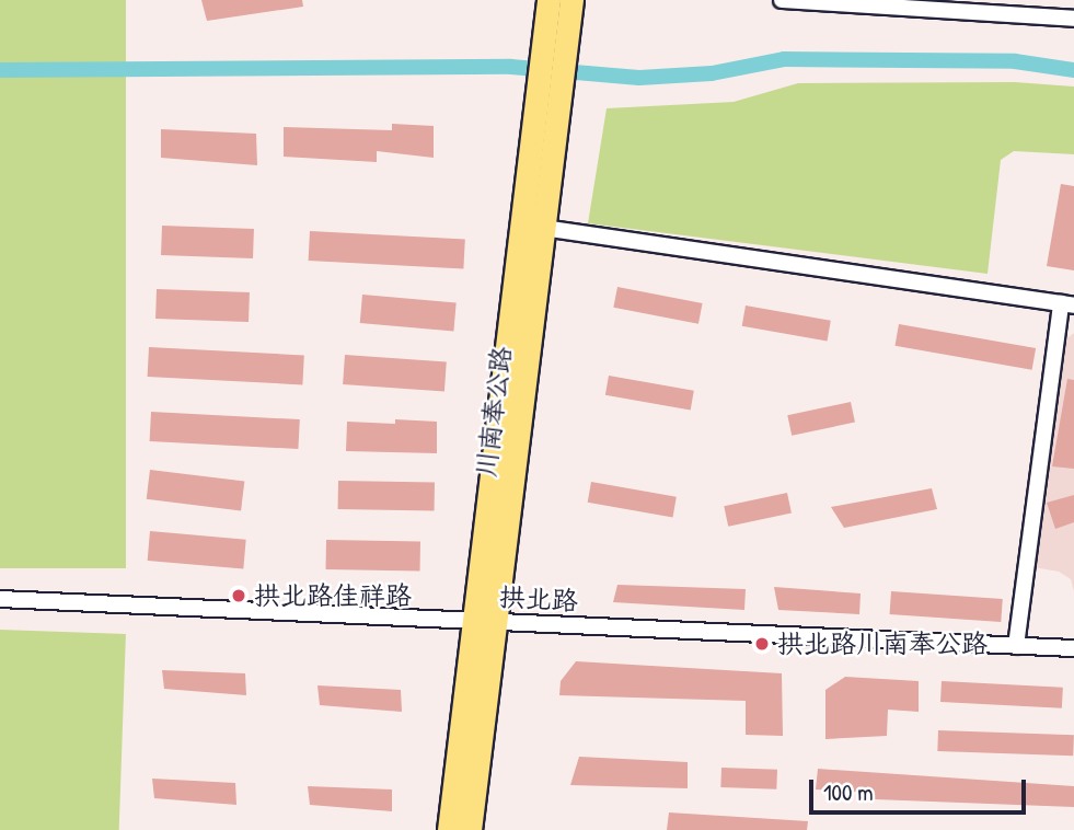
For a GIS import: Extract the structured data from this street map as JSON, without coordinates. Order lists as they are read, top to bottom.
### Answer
{
  "streets": {
    "main road": ["川南奉公路"],
    "street": ["拱北路"]
  },
  "crossings": [
    ["川南奉公路", "拱北路"]
  ],
  "places": ["拱北路佳祥路", "拱北路川南奉公路"],
  "scale_bar": "100 m"
}
